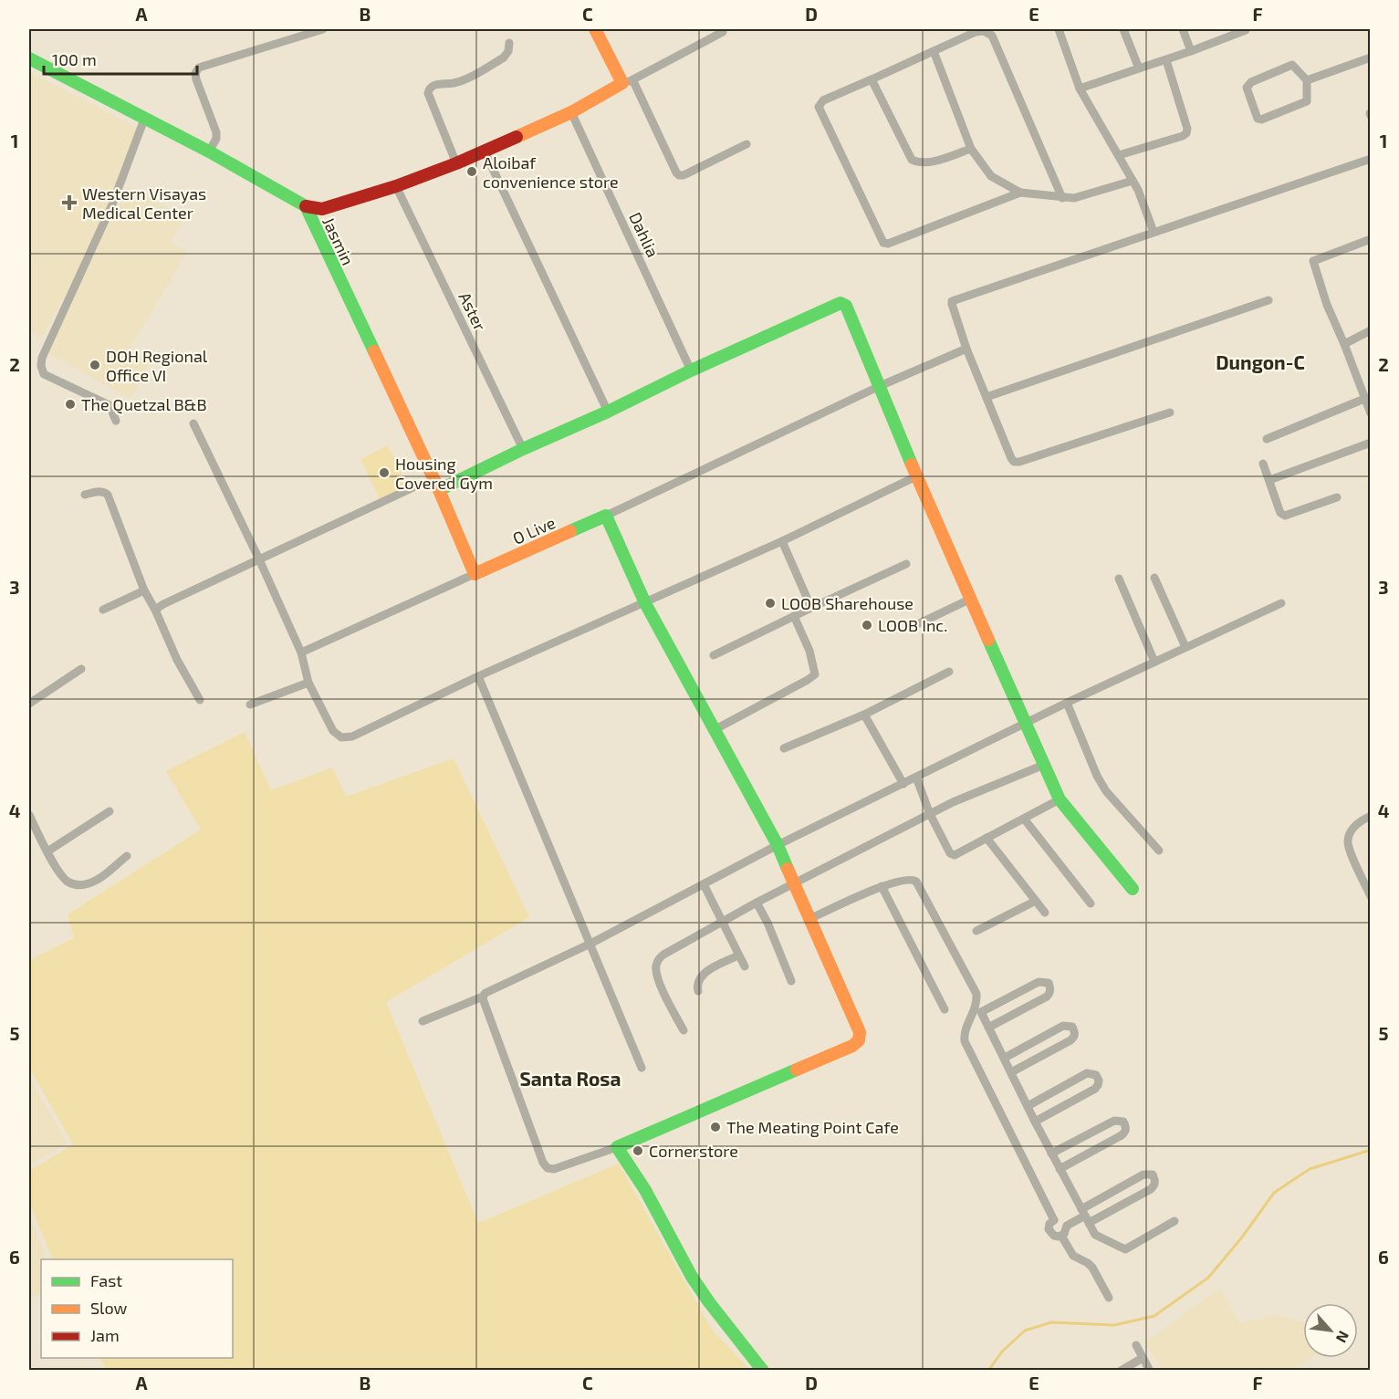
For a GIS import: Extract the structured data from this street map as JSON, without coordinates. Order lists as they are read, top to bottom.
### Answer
{
  "streets": {
    "street": [
      "Dahlia",
      "Jasmin",
      "Aster",
      "O Live"
    ]
  },
  "crossings": [
    ["Jasmin", "O Live"]
  ],
  "districts": ["Dungon-C", "Santa Rosa"],
  "places": {
    "other": [
      "Aloibaf convenience store",
      "DOH Regional Office VI",
      "The Quetzal B&B",
      "Housing Covered Gym",
      "LOOB Sharehouse",
      "LOOB Inc.",
      "The Meating Point Cafe",
      "Cornerstore"
    ],
    "health": ["Western Visayas Medical Center"]
  },
  "legend": ["Fast", "Slow", "Jam"],
  "scale_bar": "100 m",
  "north": "bottom right",
  "grid": {
    "columns": [
      "A",
      "B",
      "C",
      "D",
      "E",
      "F"
    ],
    "rows": [
      "1",
      "2",
      "3",
      "4",
      "5",
      "6"
    ]
  }
}
